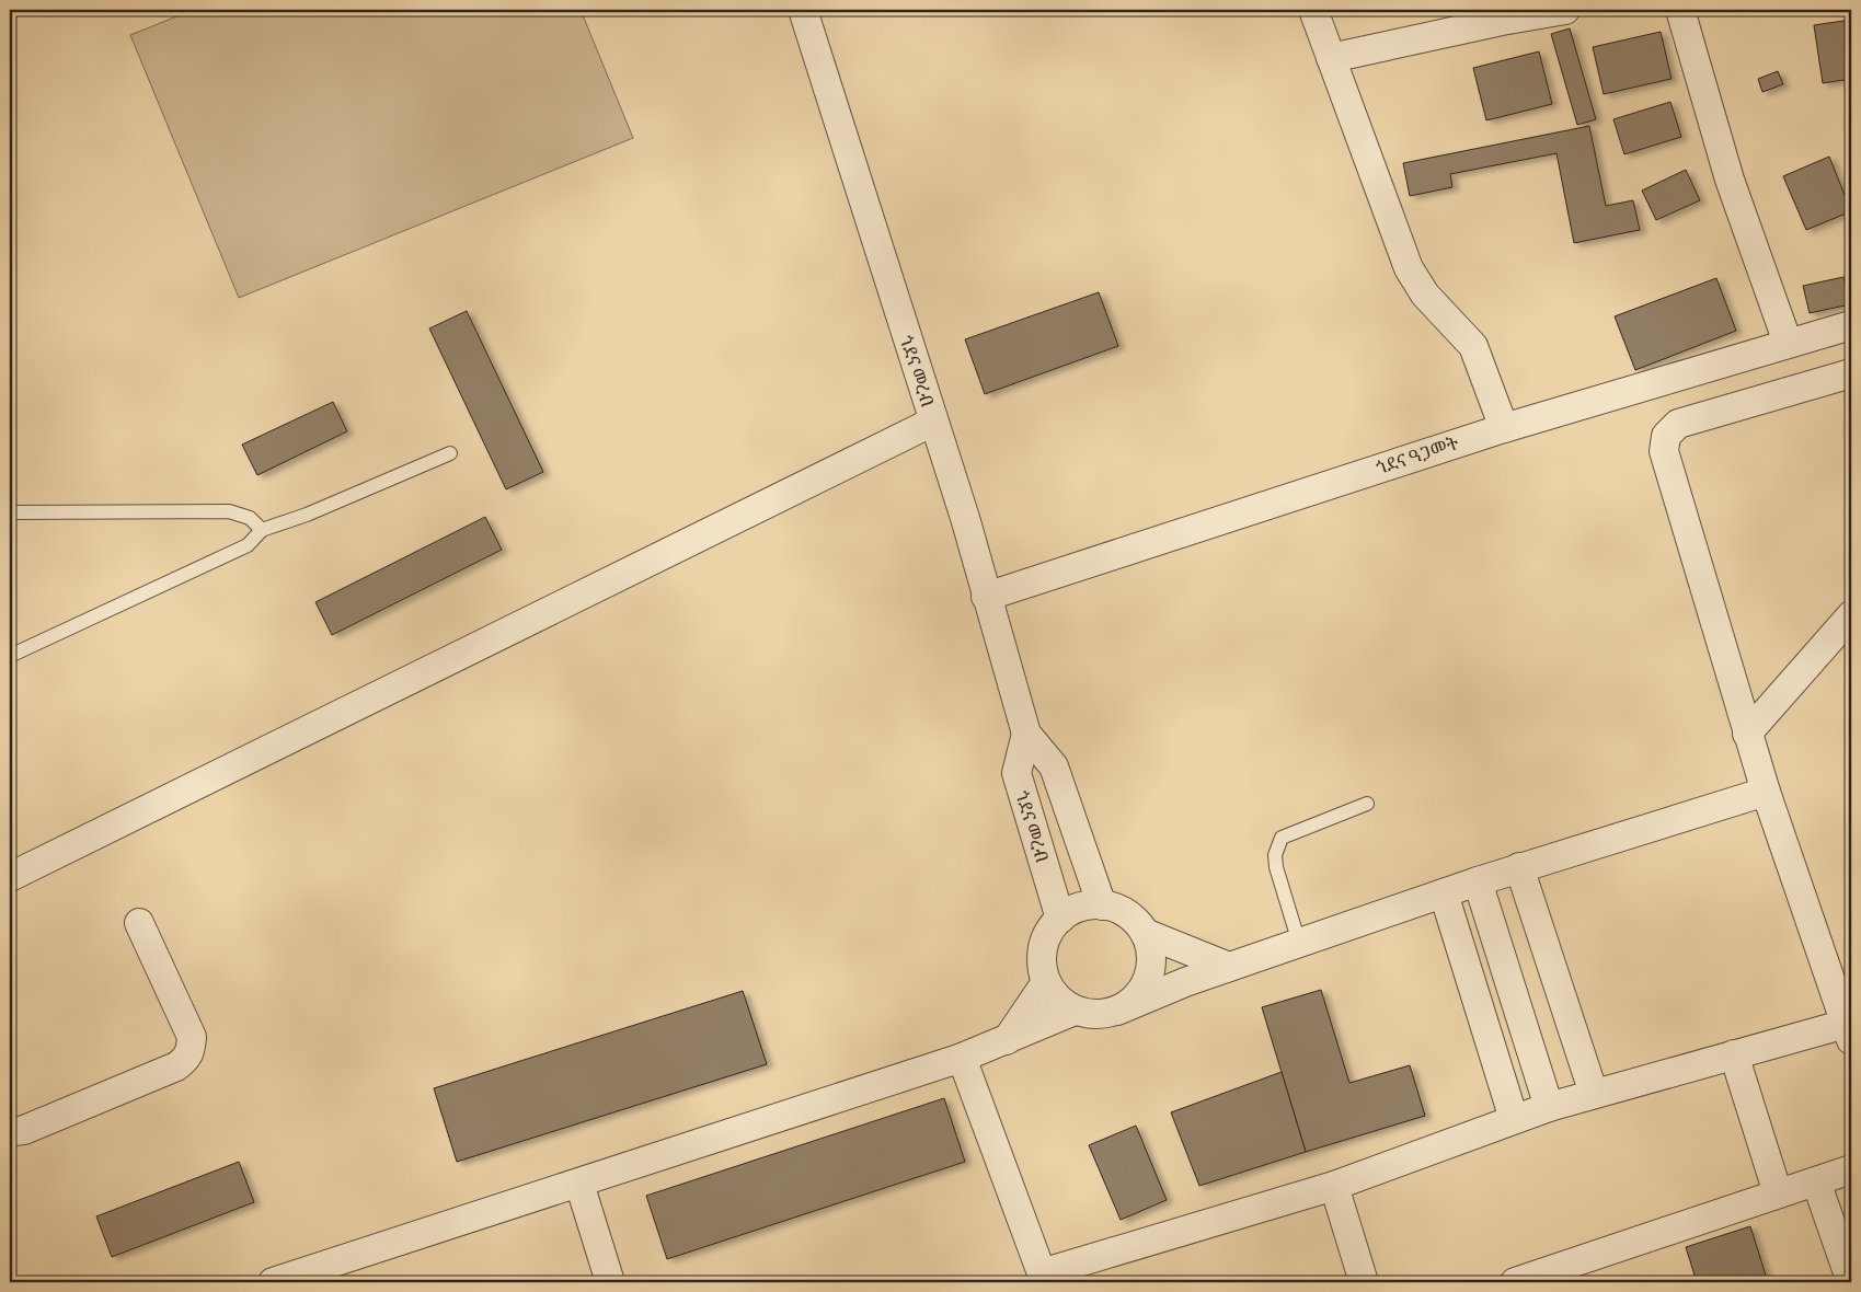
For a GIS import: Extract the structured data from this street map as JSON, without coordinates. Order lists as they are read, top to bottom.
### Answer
{
  "streets": {
    "street": ["ጎደና መረብ", "ጎደና ዓጋመት"]
  },
  "crossings": [
    ["ጎደና መረብ", "ጎደና ዓጋመት"]
  ]
}
